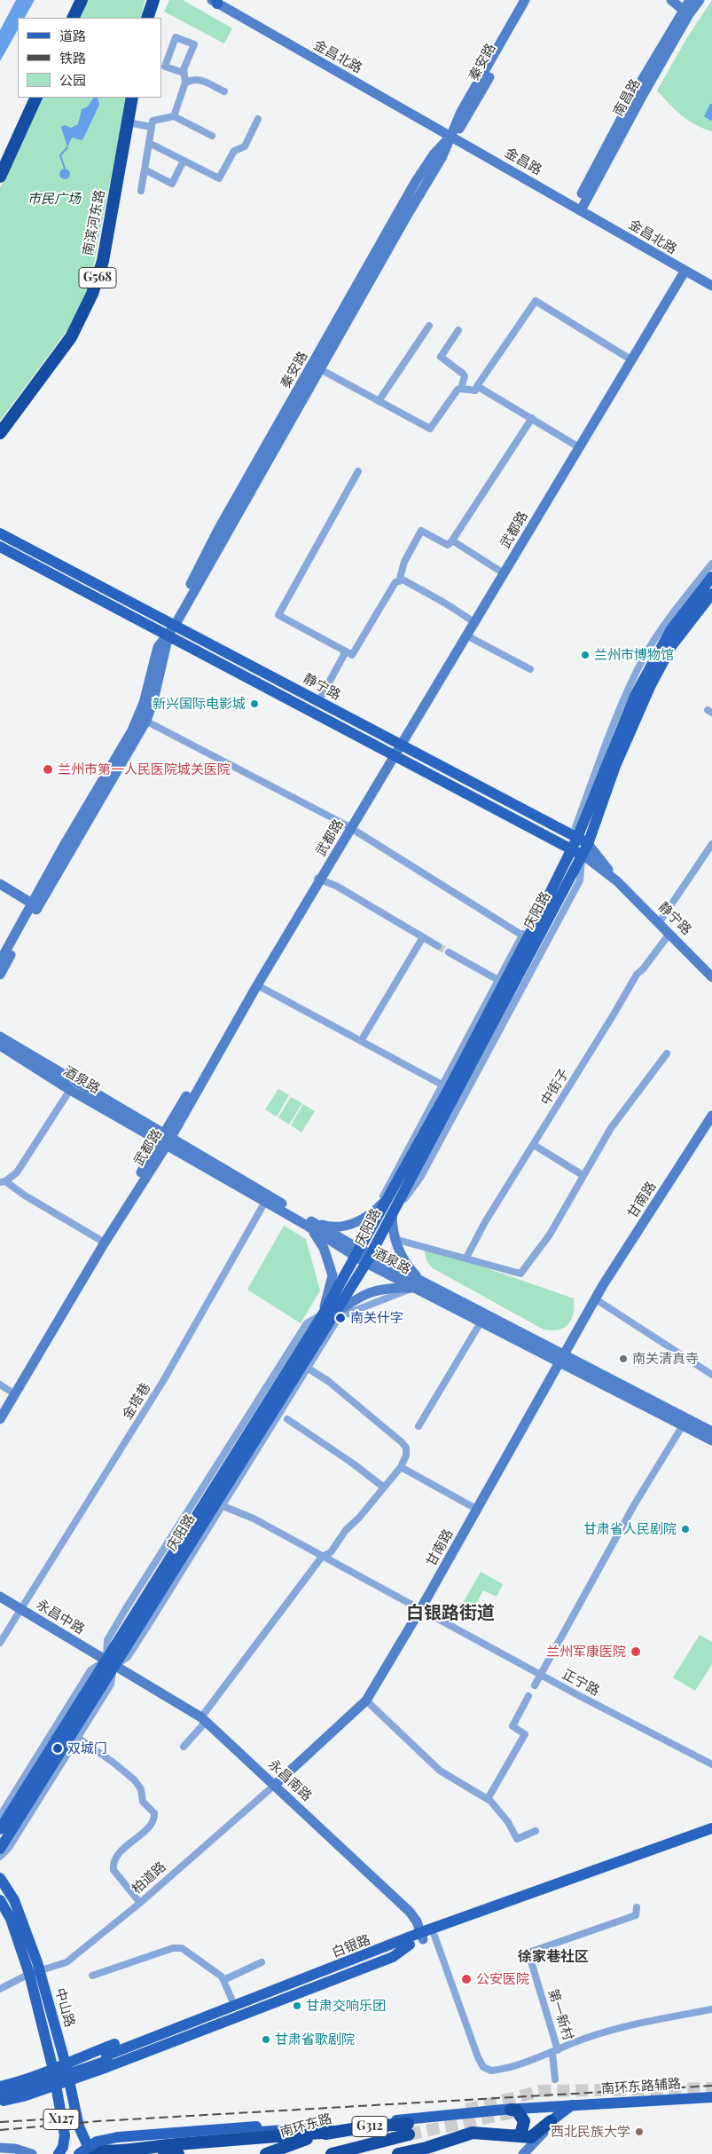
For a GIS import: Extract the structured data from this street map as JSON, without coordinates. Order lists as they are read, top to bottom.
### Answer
{
  "streets": {
    "highway": [
      "南滨河东路",
      "G568",
      "南环东路",
      "G312"
    ],
    "main road": [
      "金昌北路",
      "秦安路",
      "南昌路",
      "金昌路",
      "武都路",
      "静宁路",
      "庆阳路",
      "酒泉路",
      "甘南路",
      "永昌中路",
      "永昌南路",
      "白银路",
      "中山路",
      "南环东路辅路",
      "X127"
    ],
    "street": [
      "中街子",
      "金塔巷",
      "正宁路",
      "柏道路",
      "第一新村"
    ]
  },
  "crossings": [
    ["金昌北路", "秦安路"],
    ["金昌北路", "南昌路"],
    ["金昌北路", "金昌路"],
    ["金昌北路", "武都路"],
    ["秦安路", "金昌路"],
    ["秦安路", "静宁路"],
    ["南昌路", "金昌路"],
    ["武都路", "静宁路"],
    ["武都路", "酒泉路"],
    ["静宁路", "庆阳路"],
    ["静宁路", "中街子"],
    ["庆阳路", "酒泉路"],
    ["庆阳路", "永昌中路"],
    ["庆阳路", "正宁路"],
    ["庆阳路", "永昌南路"],
    ["酒泉路", "中街子"],
    ["酒泉路", "甘南路"],
    ["酒泉路", "金塔巷"],
    ["甘南路", "正宁路"],
    ["甘南路", "永昌南路"],
    ["甘南路", "柏道路"],
    ["金塔巷", "永昌中路"],
    ["永昌中路", "永昌南路"],
    ["永昌南路", "柏道路"],
    ["永昌南路", "白银路"],
    ["柏道路", "中山路"]
  ],
  "districts": ["白银路街道", "徐家巷社区"],
  "parks": ["市民广场"],
  "places": [
    "兰州市博物馆",
    "新兴国际电影城",
    "兰州市第一人民医院城关医院",
    "南关什字",
    "南关清真寺",
    "甘肃省人民剧院",
    "兰州军康医院",
    "双城门",
    "公安医院",
    "甘肃交响乐团",
    "甘肃省歌剧院",
    "西北民族大学"
  ],
  "legend": ["道路", "铁路", "公园"]
}
